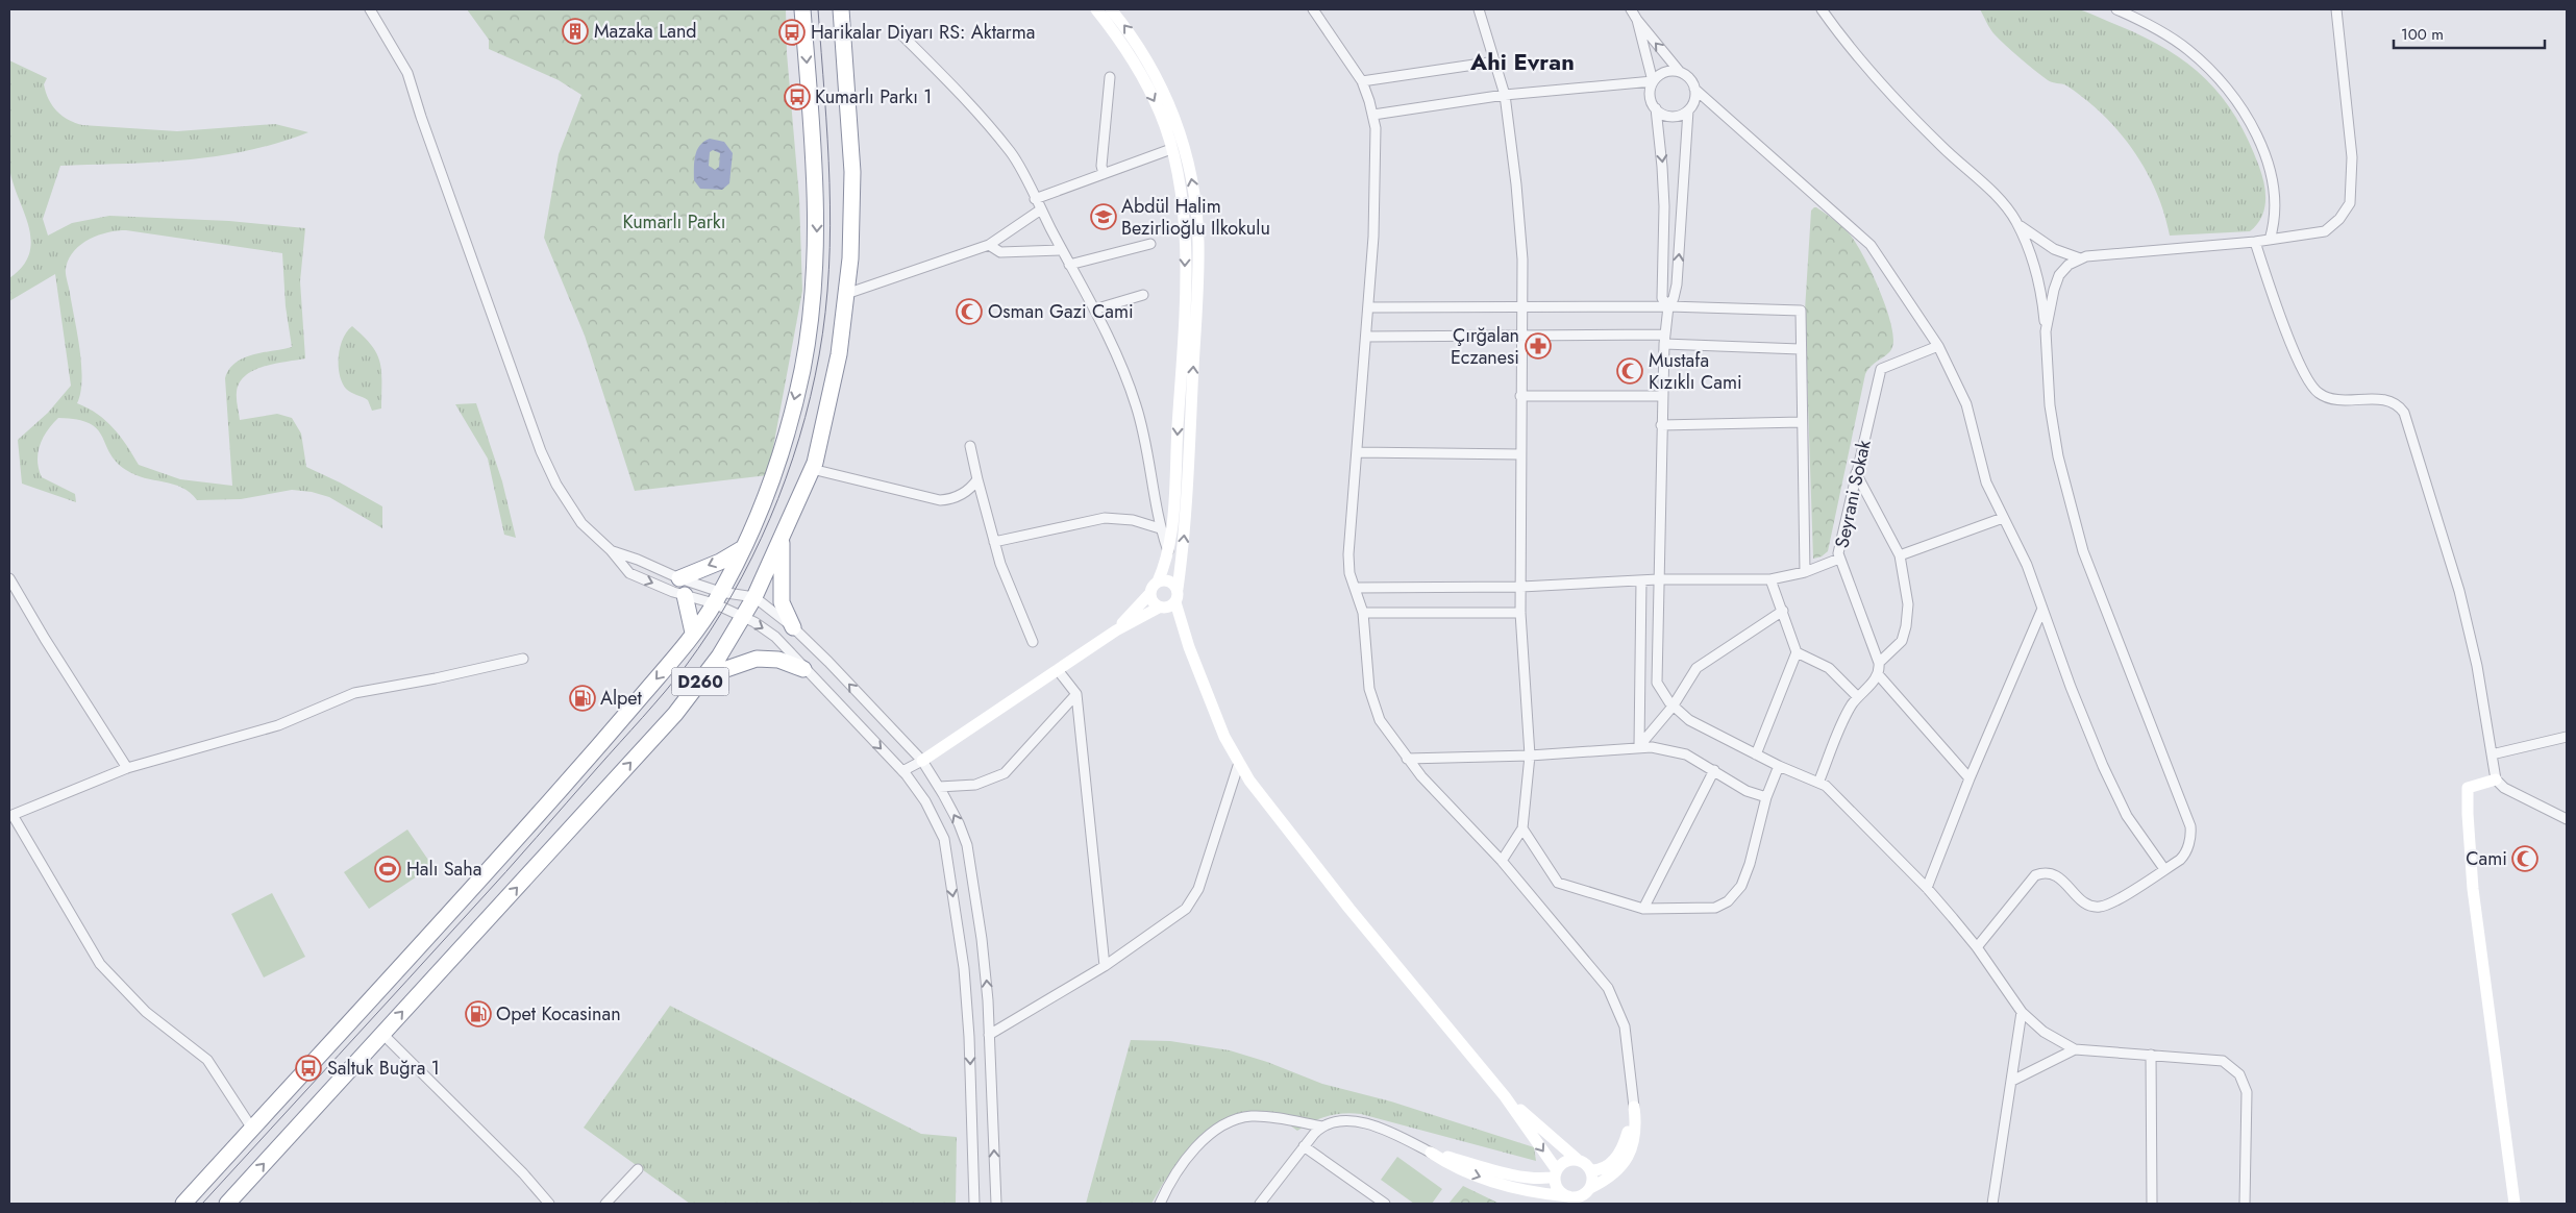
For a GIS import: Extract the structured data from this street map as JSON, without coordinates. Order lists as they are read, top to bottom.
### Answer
{
  "streets": {
    "highway": ["D260"],
    "street": ["Seyrani Sokak"]
  },
  "districts": ["Ahi Evran"],
  "parks": ["Kumarlı Parkı"],
  "places": {
    "building": ["Mazaka Land"],
    "bus stop": ["Harikalar Diyarı RS: Aktarma", "Kumarlı Parkı 1", "Saltuk Buğra 1"],
    "school or university": ["Abdül Halim Bezirlioğlu Ilkokulu"],
    "mosque": ["Osman Gazi Cami", "Mustafa Kızıklı Cami", "Cami"],
    "pharmacy": ["Çırğalan Eczanesi"],
    "fuel station": ["Alpet", "Opet Kocasinan"],
    "sports": ["Halı Saha"]
  },
  "scale_bar": "100 m"
}
